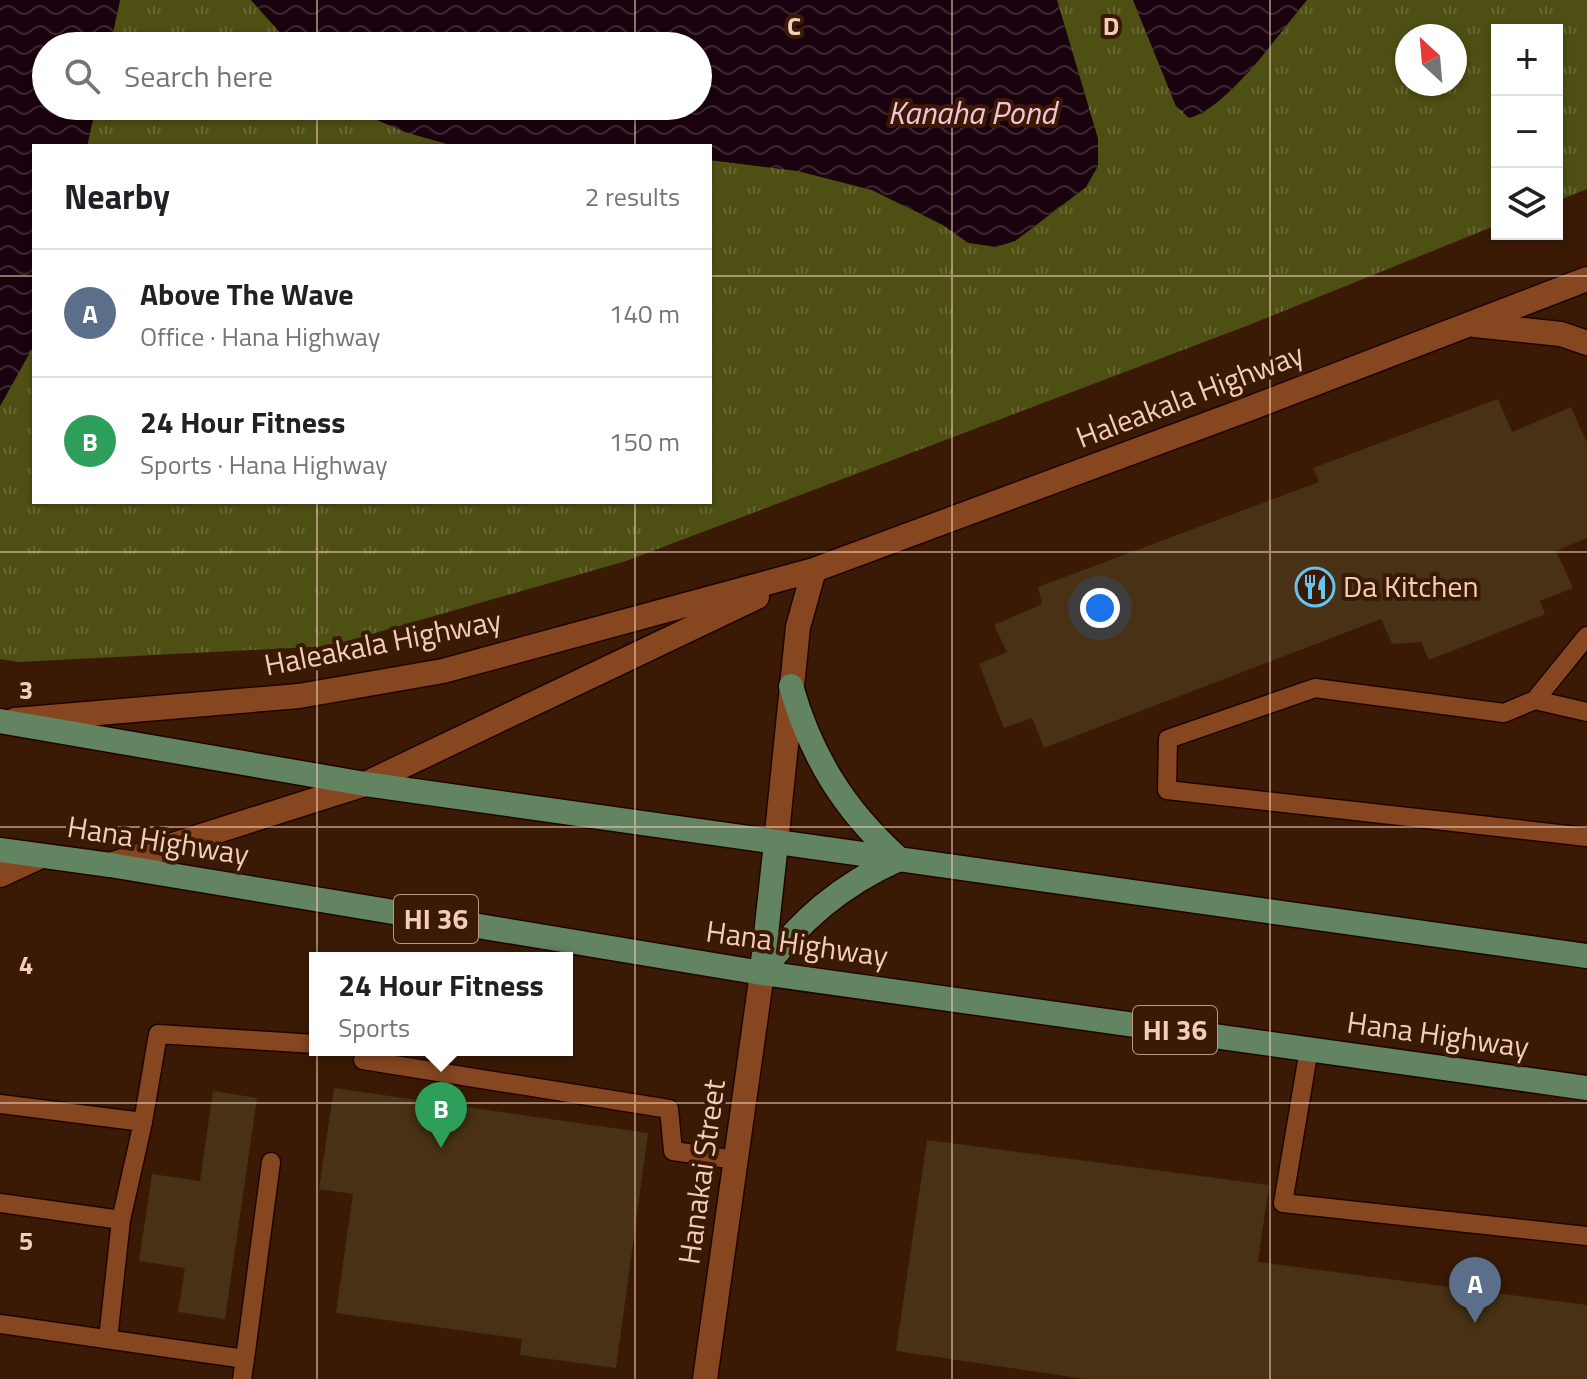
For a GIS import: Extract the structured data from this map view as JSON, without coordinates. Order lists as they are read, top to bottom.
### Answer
{
  "streets": {
    "main road": ["Hana Highway", "HI 36"],
    "street": ["Haleakala Highway", "Hanakai Street"]
  },
  "crossings": [
    ["Haleakala Highway", "Hana Highway"],
    ["Hana Highway", "Hanakai Street"]
  ],
  "water": ["Kanaha Pond"],
  "places": {
    "restaurant": ["Da Kitchen"]
  },
  "north": "top left",
  "page": {
    "map_buttons": ["+", "−"],
    "search": "Search here",
    "heading": ["Nearby", "2 results"],
    "list": [
      {
        "mark": "A",
        "name": "Above The Wave",
        "note": "Office · Hana Highway",
        "value": "140 m"
      },
      {
        "mark": "B",
        "name": "24 Hour Fitness",
        "note": "Sports · Hana Highway",
        "value": "150 m"
      }
    ],
    "popup": ["24 Hour Fitness", "Sports"],
    "pins": ["B", "A"]
  },
  "grid": {
    "columns": ["C", "D"],
    "rows": ["3", "4", "5"]
  }
}
